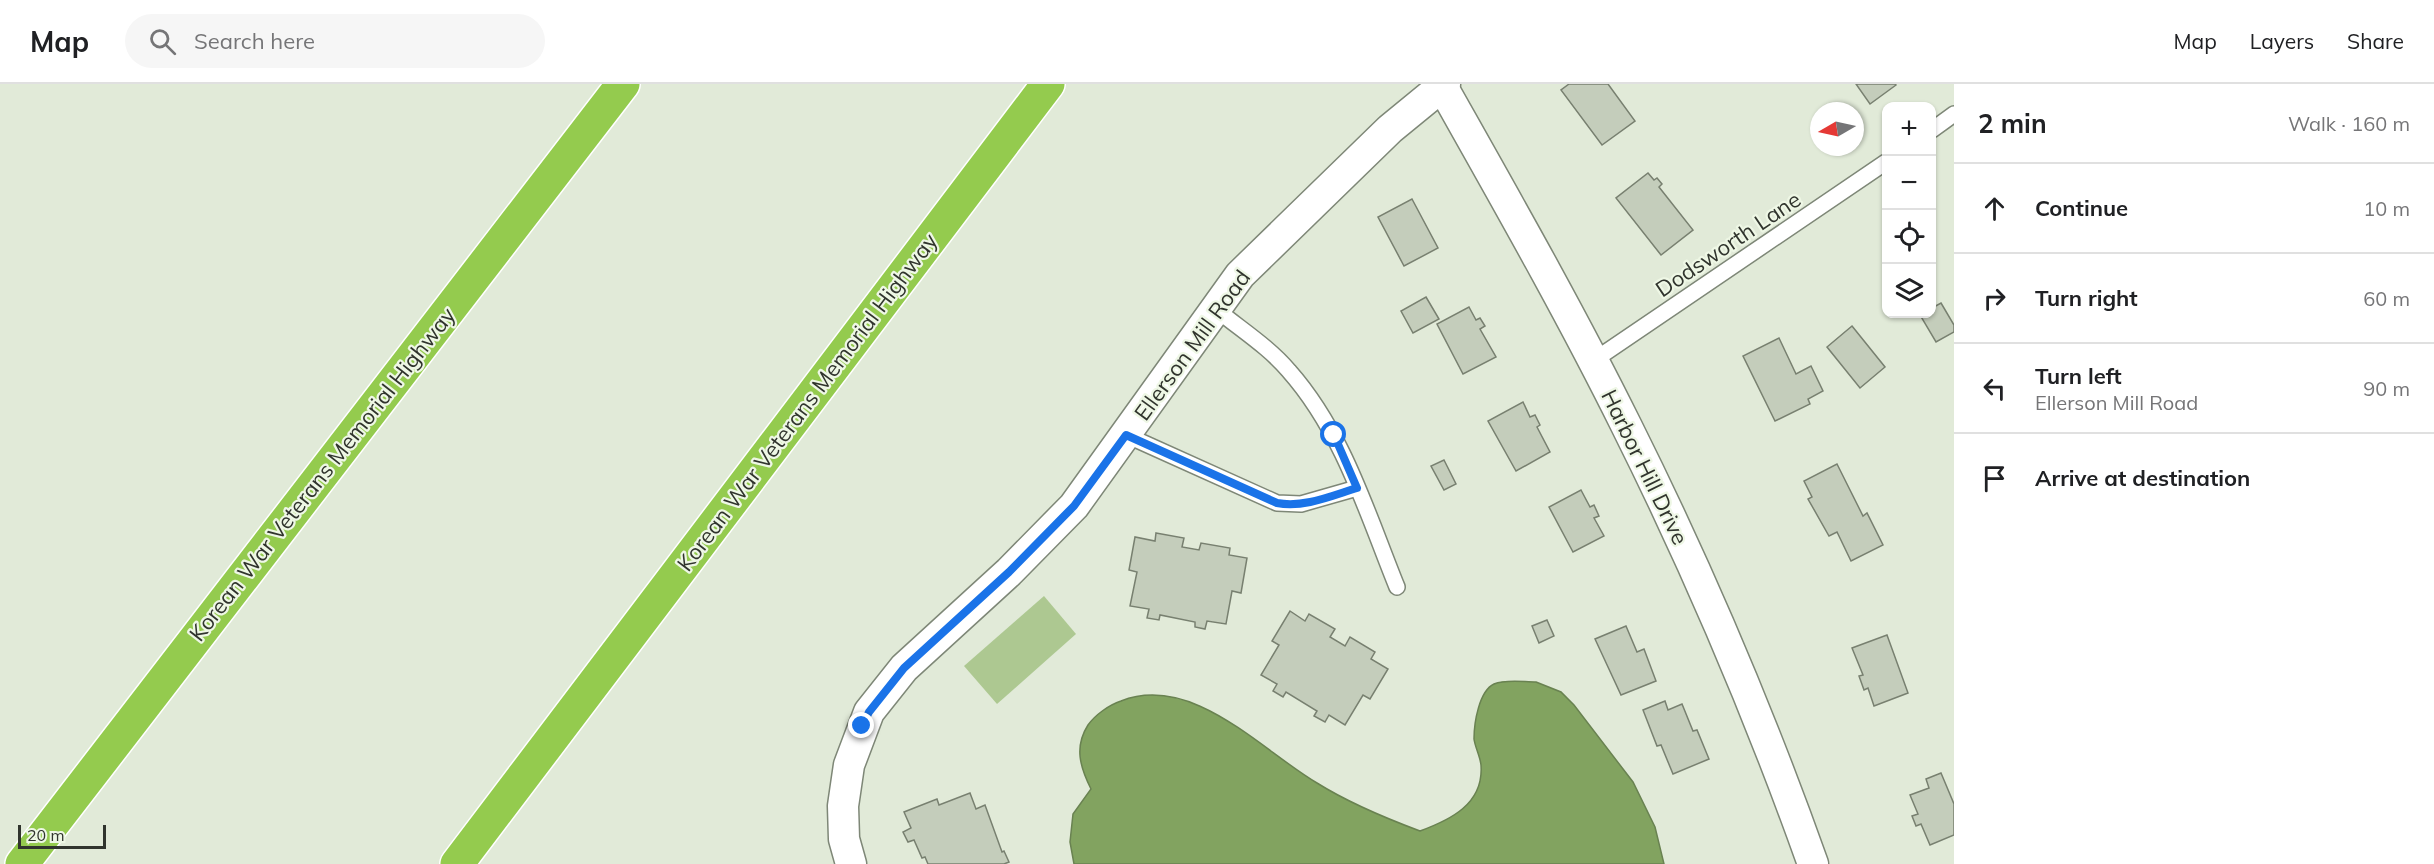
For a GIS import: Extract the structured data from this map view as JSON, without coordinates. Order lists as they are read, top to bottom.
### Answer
{
  "streets": {
    "highway": ["Korean War Veterans Memorial Highway"],
    "street": ["Ellerson Mill Road", "Harbor Hill Drive"],
    "lane": ["Dodsworth Lane"]
  },
  "crossings": [
    ["Dodsworth Lane", "Harbor Hill Drive"],
    ["Ellerson Mill Road", "Harbor Hill Drive"]
  ],
  "scale_bar": "20 m",
  "north": "left",
  "page": {
    "header": "Map",
    "search": "Search here",
    "nav": ["Map", "Layers", "Share"],
    "heading": ["2 min", "Walk · 160 m"],
    "map_buttons": ["+", "−"],
    "list": [
      ["Continue", "10 m"],
      ["Turn right", "60 m"],
      ["Turn left", "Ellerson Mill Road", "90 m"],
      "Arrive at destination"
    ],
    "scale": "20 m"
  }
}
